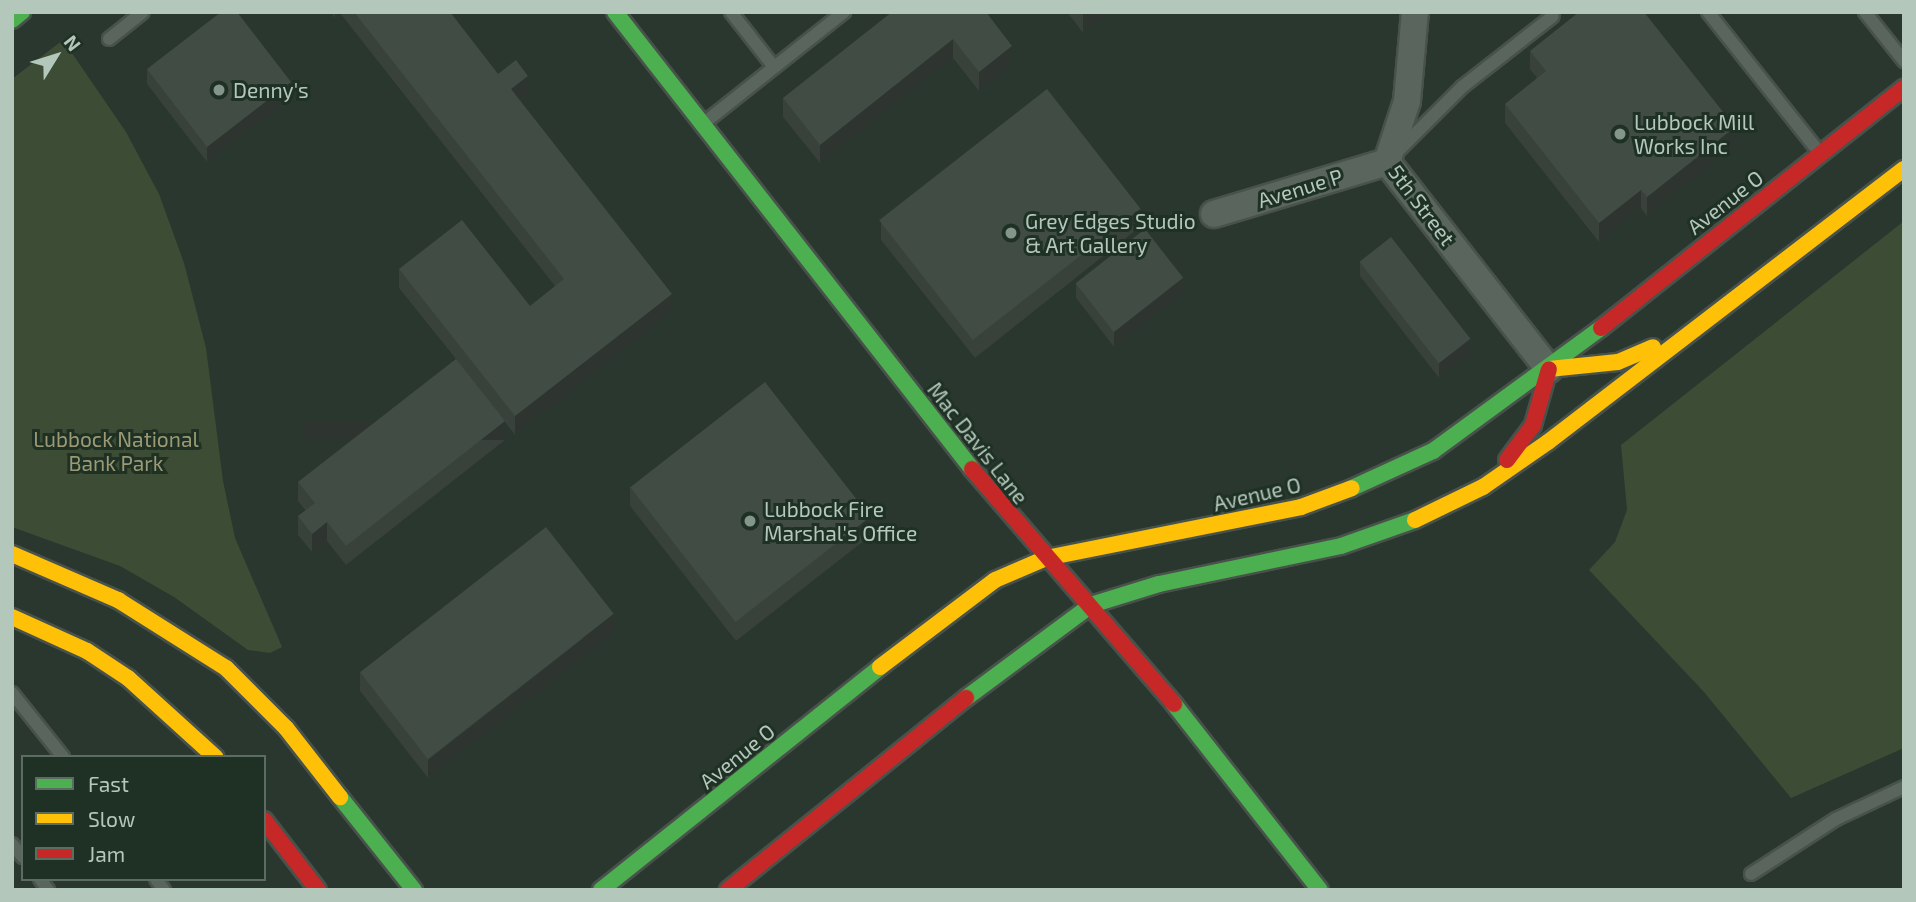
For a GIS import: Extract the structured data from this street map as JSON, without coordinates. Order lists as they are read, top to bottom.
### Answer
{
  "streets": {
    "main road": ["Avenue O", "Mac Davis Lane"],
    "street": ["Avenue P", "5th Street"]
  },
  "crossings": [
    ["Avenue P", "5th Street"],
    ["Avenue O", "5th Street"],
    ["Avenue O", "Mac Davis Lane"]
  ],
  "parks": ["Lubbock National Bank Park"],
  "places": [
    "Denny's",
    "Lubbock Mill Works Inc",
    "Grey Edges Studio & Art Gallery",
    "Lubbock Fire Marshal's Office"
  ],
  "legend": ["Fast", "Slow", "Jam"],
  "north": "top right"
}
